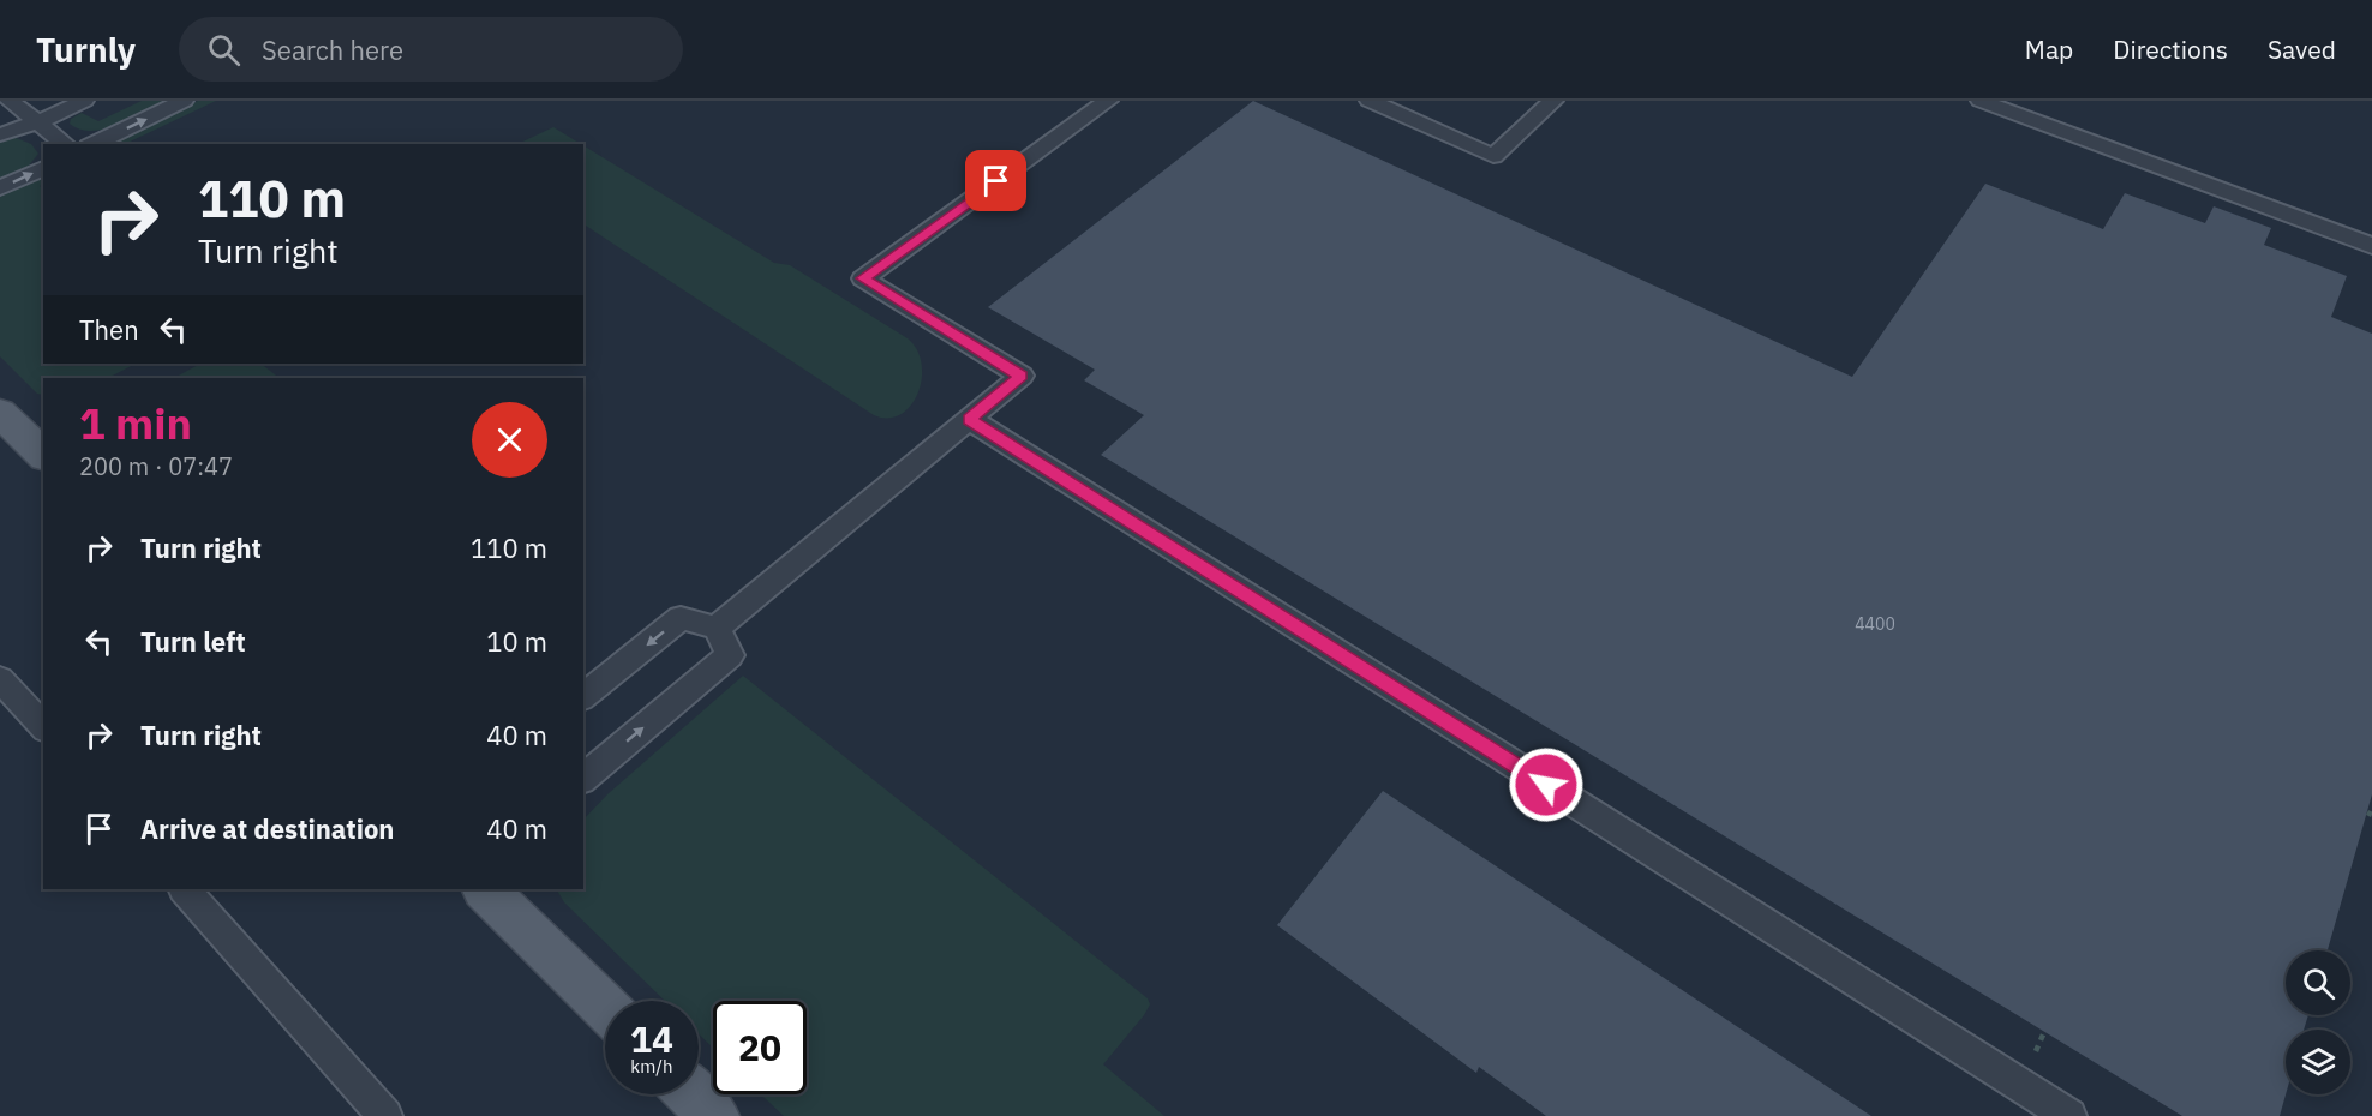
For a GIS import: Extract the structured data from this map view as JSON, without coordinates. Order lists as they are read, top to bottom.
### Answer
{
  "house_numbers": ["4400"],
  "page": {
    "header": "Turnly",
    "search": "Search here",
    "nav": ["Map", "Directions", "Saved"],
    "turn": ["110 m", "Turn right"],
    "then": "Then",
    "heading": ["1 min", "200 m · 07:47"],
    "list": [
      {
        "name": "Turn right",
        "value": "110 m"
      },
      {
        "name": "Turn left",
        "value": "10 m"
      },
      {
        "name": "Turn right",
        "value": "40 m"
      },
      {
        "name": "Arrive at destination",
        "value": "40 m"
      }
    ],
    "speed": "14 km/h",
    "limit": "20"
  }
}
